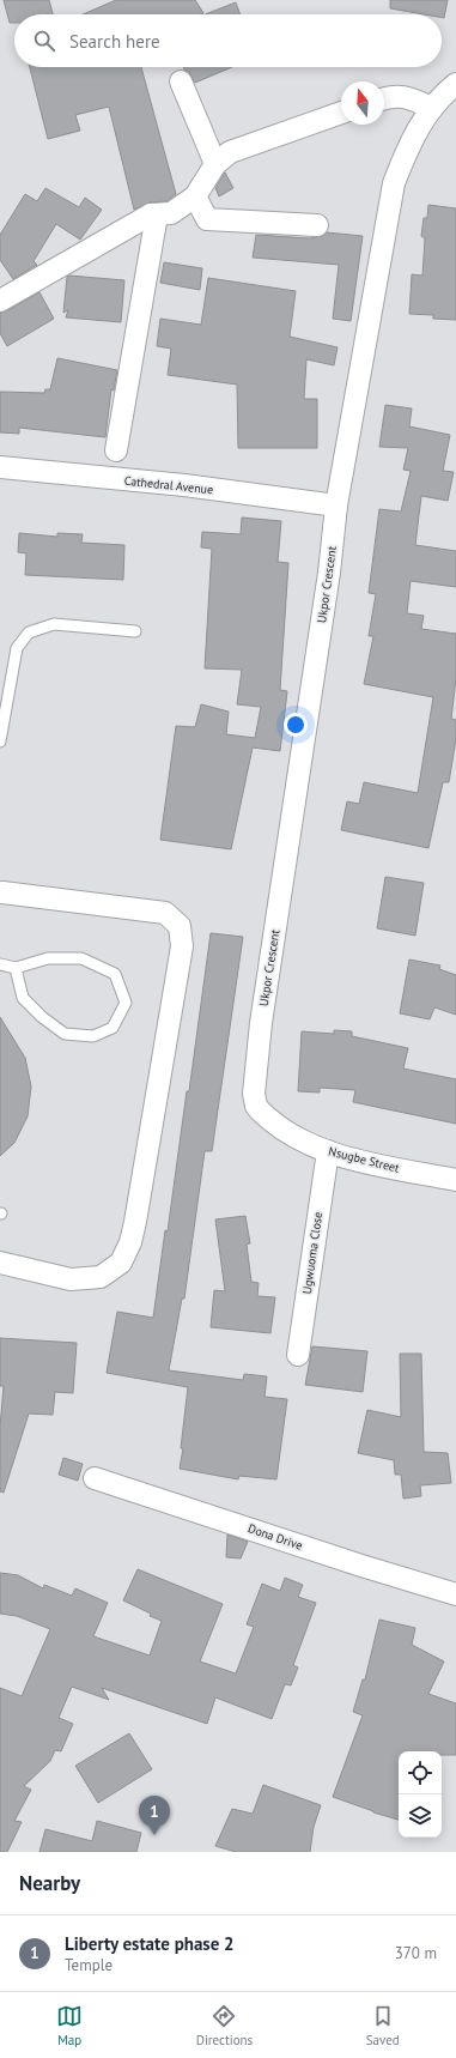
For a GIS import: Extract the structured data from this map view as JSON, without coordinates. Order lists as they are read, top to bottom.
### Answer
{
  "streets": {
    "street": [
      "Cathedral Avenue",
      "Ukpor Crescent",
      "Nsugbe Street",
      "Ugwuoma Close",
      "Dona Drive"
    ]
  },
  "crossings": [
    ["Cathedral Avenue", "Ukpor Crescent"],
    ["Ukpor Crescent", "Nsugbe Street"],
    ["Nsugbe Street", "Ugwuoma Close"]
  ],
  "north": "top",
  "page": {
    "search": "Search here",
    "pins": "1",
    "heading": "Nearby",
    "list": [
      {
        "mark": "1",
        "name": "Liberty estate phase 2",
        "note": "Temple",
        "value": "370 m"
      }
    ],
    "nav": ["Map", "Directions", "Saved"]
  }
}
